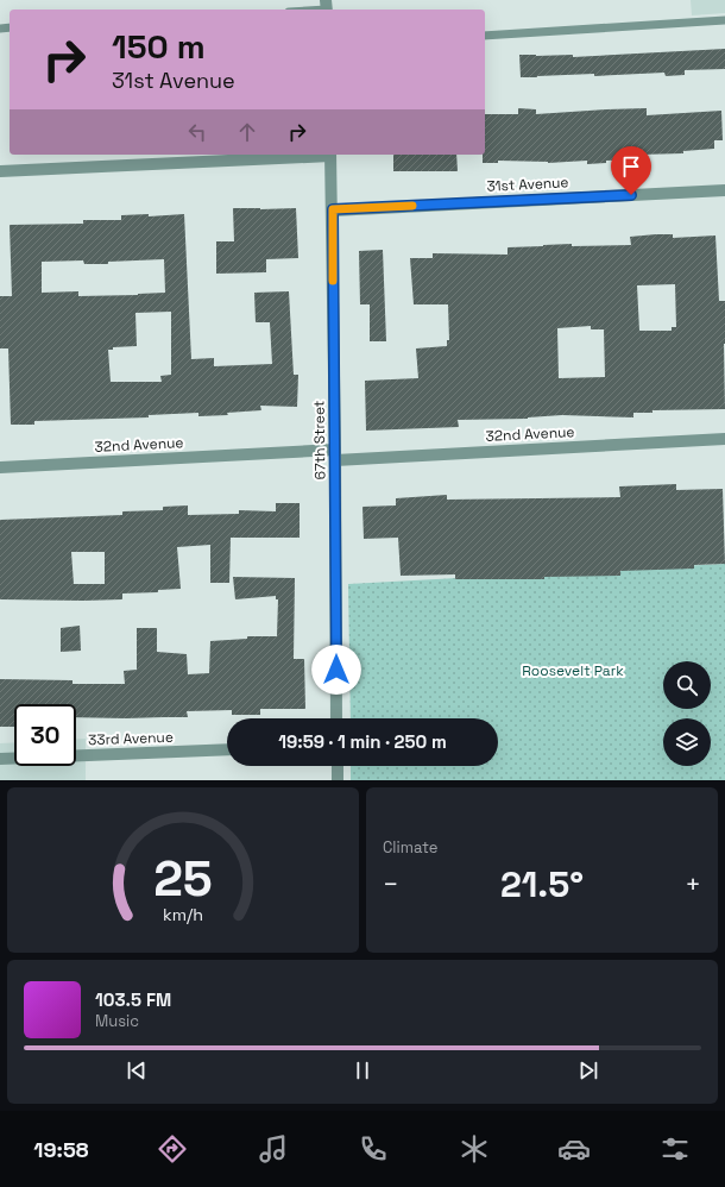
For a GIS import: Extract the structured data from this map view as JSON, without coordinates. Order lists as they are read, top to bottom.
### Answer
{
  "streets": {
    "street": [
      "31st Avenue",
      "32nd Avenue",
      "67th Street",
      "33rd Avenue"
    ]
  },
  "crossings": [
    ["31st Avenue", "67th Street"],
    ["32nd Avenue", "67th Street"]
  ],
  "parks": ["Roosevelt Park"],
  "page": {
    "turn": ["150 m", "31st Avenue"],
    "limit": "30",
    "trip": "19:59 · 1 min · 250 m",
    "tile": "Climate",
    "heat": ["−", "21.5°", "+"],
    "song": ["103.5 FM", "Music"],
    "tabs": "19:58",
    "gauge": ["25", "km/h"]
  }
}
